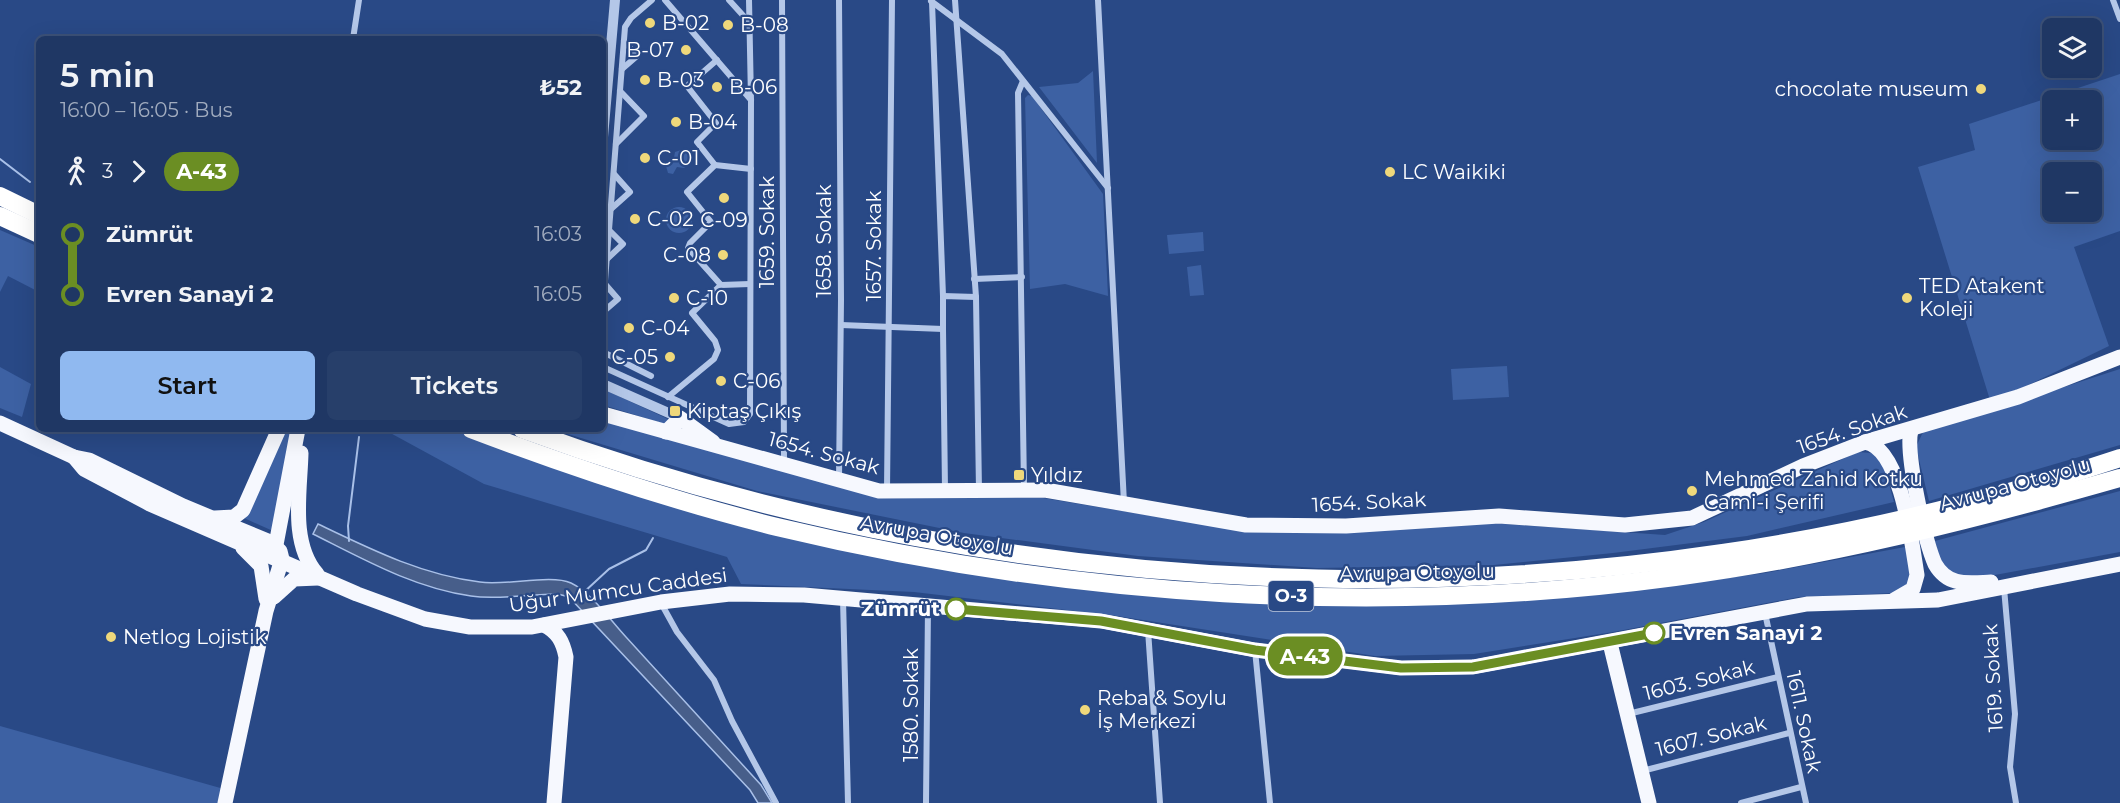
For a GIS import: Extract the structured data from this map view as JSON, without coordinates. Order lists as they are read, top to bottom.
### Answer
{
  "streets": {
    "highway": ["Avrupa Otoyolu", "O-3"],
    "main road": ["1654. Sokak", "Uğur Mumcu Caddesi"],
    "street": [
      "1659. Sokak",
      "1658. Sokak",
      "1657. Sokak",
      "1619. Sokak",
      "1603. Sokak",
      "1580. Sokak",
      "1611. Sokak",
      "1607. Sokak"
    ]
  },
  "crossings": [
    ["1659. Sokak", "1654. Sokak"],
    ["1658. Sokak", "1654. Sokak"],
    ["1657. Sokak", "1654. Sokak"],
    ["Uğur Mumcu Caddesi", "1619. Sokak"],
    ["Uğur Mumcu Caddesi", "1580. Sokak"],
    ["Uğur Mumcu Caddesi", "1611. Sokak"],
    ["1603. Sokak", "1611. Sokak"],
    ["1611. Sokak", "1607. Sokak"]
  ],
  "places": {
    "other": [
      "B-02",
      "B-08",
      "B-07",
      "B-03",
      "B-06",
      "chocolate museum",
      "B-04",
      "C-01",
      "LC Waikiki",
      "C-09",
      "C-02",
      "C-08",
      "C-10",
      "TED Atakent Koleji",
      "C-04",
      "C-05",
      "C-06",
      "Mehmed Zahid Kotku Cami-i Şerifi",
      "Zümrüt",
      "Evren Sanayi 2",
      "Netlog Lojistik",
      "Reba & Soylu İş Merkezi"
    ],
    "transit": ["Kiptaş Çıkış", "Yıldız"]
  },
  "lines": ["bus line A-43"],
  "page": {
    "on_map": "A-43",
    "map_buttons": ["+", "−"],
    "heading": ["5 min", "16:00 – 16:05 · Bus", "₺52"],
    "legs": ["3", "A-43"],
    "list": [
      {
        "name": "Zümrüt",
        "value": "16:03"
      },
      {
        "name": "Evren Sanayi 2",
        "value": "16:05"
      }
    ],
    "buttons": ["Start", "Tickets"]
  }
}
